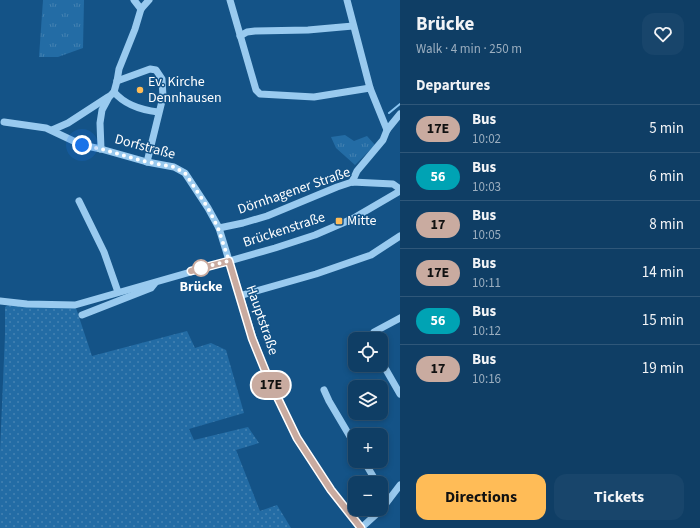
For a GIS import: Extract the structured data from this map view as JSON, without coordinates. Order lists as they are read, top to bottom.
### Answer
{
  "streets": {
    "street": [
      "Dorfstraße",
      "Dörnhagener Straße",
      "Brückenstraße",
      "Hauptstraße"
    ]
  },
  "crossings": [
    ["Dorfstraße", "Dörnhagener Straße"],
    ["Dorfstraße", "Brückenstraße"],
    ["Dorfstraße", "Hauptstraße"],
    ["Dörnhagener Straße", "Brückenstraße"],
    ["Brückenstraße", "Hauptstraße"]
  ],
  "places": {
    "other": ["Ev. Kirche Dennhausen", "Brücke"],
    "transit": ["Mitte"]
  },
  "lines": ["bus line 17E"],
  "page": {
    "on_map": "17E",
    "heading": [
      ["Brücke", "Walk · 4 min · 250 m"],
      "Departures"
    ],
    "list": [
      {
        "mark": "17E",
        "name": "Bus",
        "note": "10:02",
        "value": "5 min"
      },
      {
        "mark": "56",
        "name": "Bus",
        "note": "10:03",
        "value": "6 min"
      },
      {
        "mark": "17",
        "name": "Bus",
        "note": "10:05",
        "value": "8 min"
      },
      {
        "mark": "17E",
        "name": "Bus",
        "note": "10:11",
        "value": "14 min"
      },
      {
        "mark": "56",
        "name": "Bus",
        "note": "10:12",
        "value": "15 min"
      },
      {
        "mark": "17",
        "name": "Bus",
        "note": "10:16",
        "value": "19 min"
      }
    ],
    "map_buttons": ["+", "−"],
    "buttons": ["Directions", "Tickets"]
  }
}
